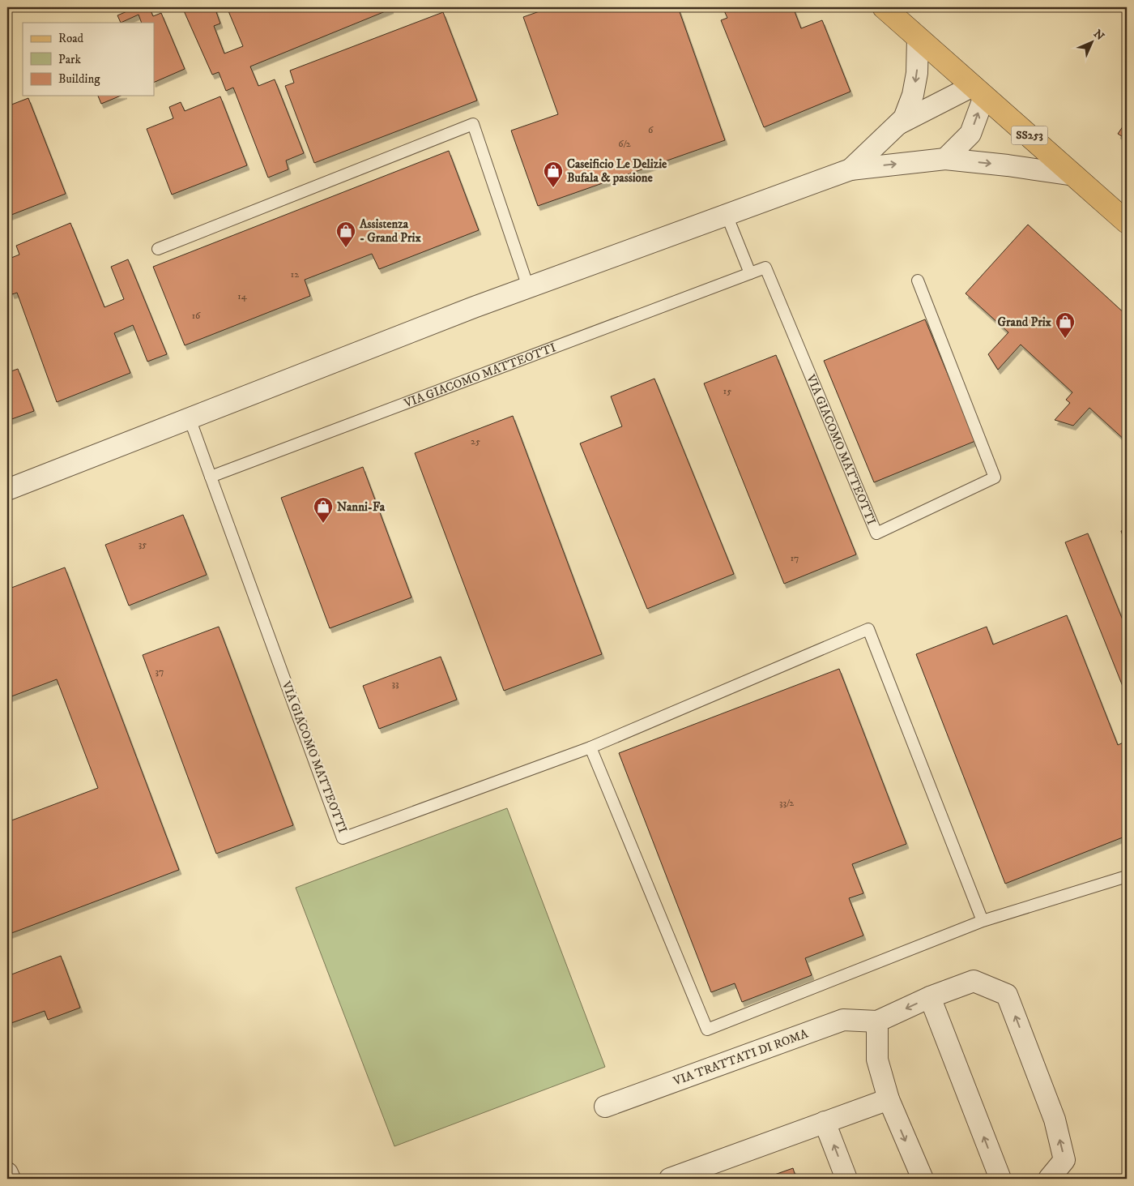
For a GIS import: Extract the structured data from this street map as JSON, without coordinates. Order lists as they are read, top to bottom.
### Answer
{
  "streets": {
    "main road": ["SS253"],
    "street": ["VIA TRATTATI DI ROMA"],
    "lane": ["VIA GIACOMO MATTEOTTI"]
  },
  "places": {
    "shop": [
      "Caseificio Le Delizie Bufala & passione",
      "Assistenza - Grand Prix",
      "Grand Prix",
      "Nanni-Fa"
    ]
  },
  "house_numbers": [
    "6",
    "6/2",
    "12",
    "14",
    "16",
    "15",
    "25",
    "35",
    "17",
    "37",
    "33",
    "33/2"
  ],
  "legend": ["Road", "Park", "Building"],
  "north": "top right"
}
